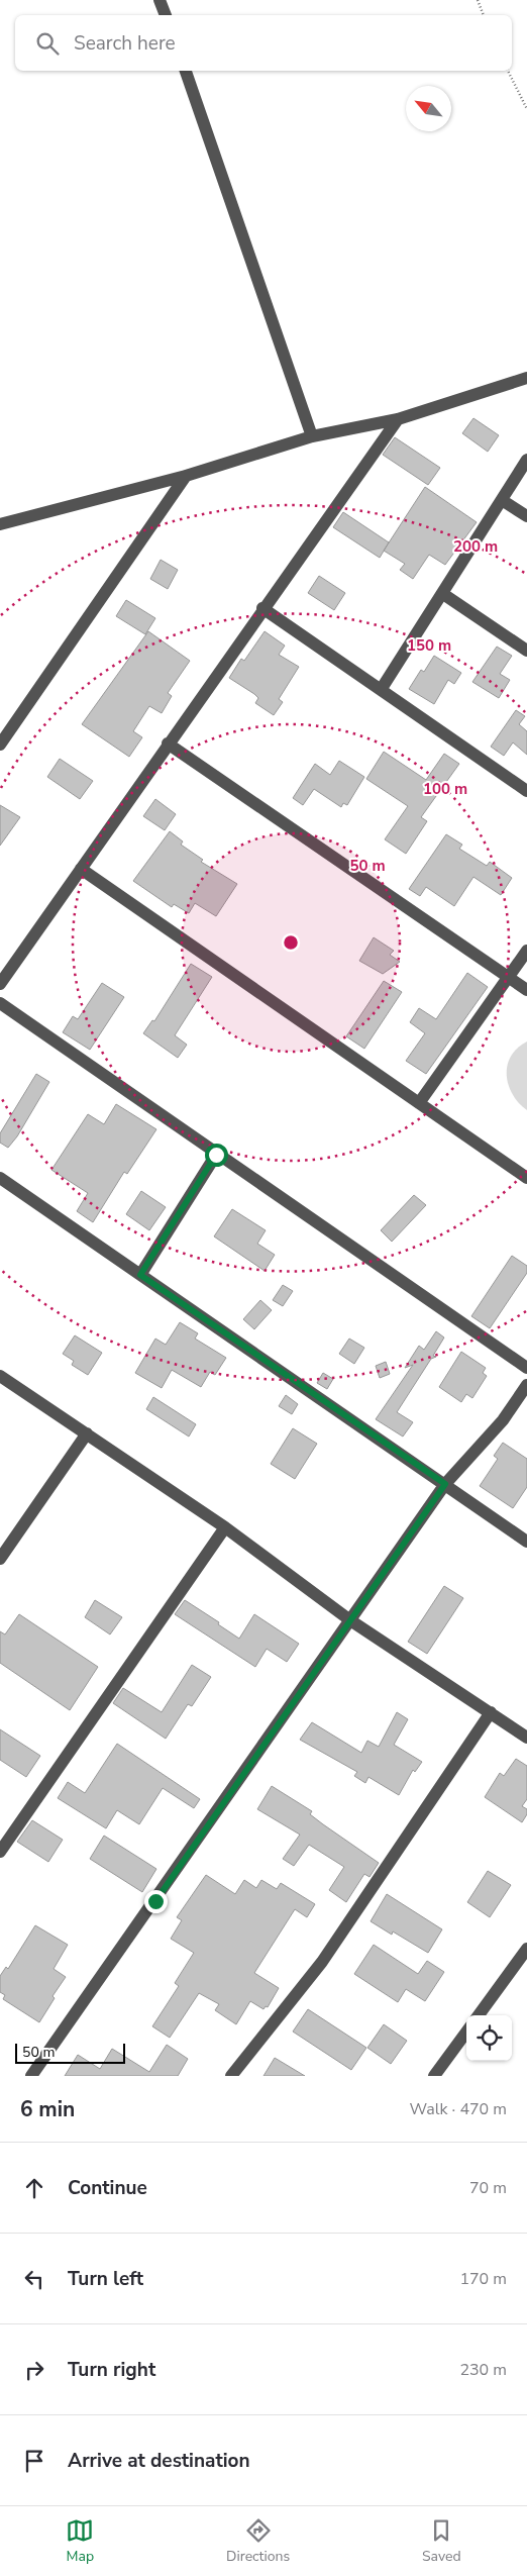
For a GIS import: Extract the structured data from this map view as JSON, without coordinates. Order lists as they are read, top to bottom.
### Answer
{
  "scale_bar": "50 m",
  "north": "top left",
  "page": {
    "search": "Search here",
    "scale": "50 m",
    "heading": ["6 min", "Walk · 470 m"],
    "list": [
      ["Continue", "70 m"],
      ["Turn left", "170 m"],
      ["Turn right", "230 m"],
      "Arrive at destination"
    ],
    "nav": ["Map", "Directions", "Saved"]
  },
  "rings": [
    "200 m",
    "150 m",
    "100 m",
    "50 m"
  ]
}
